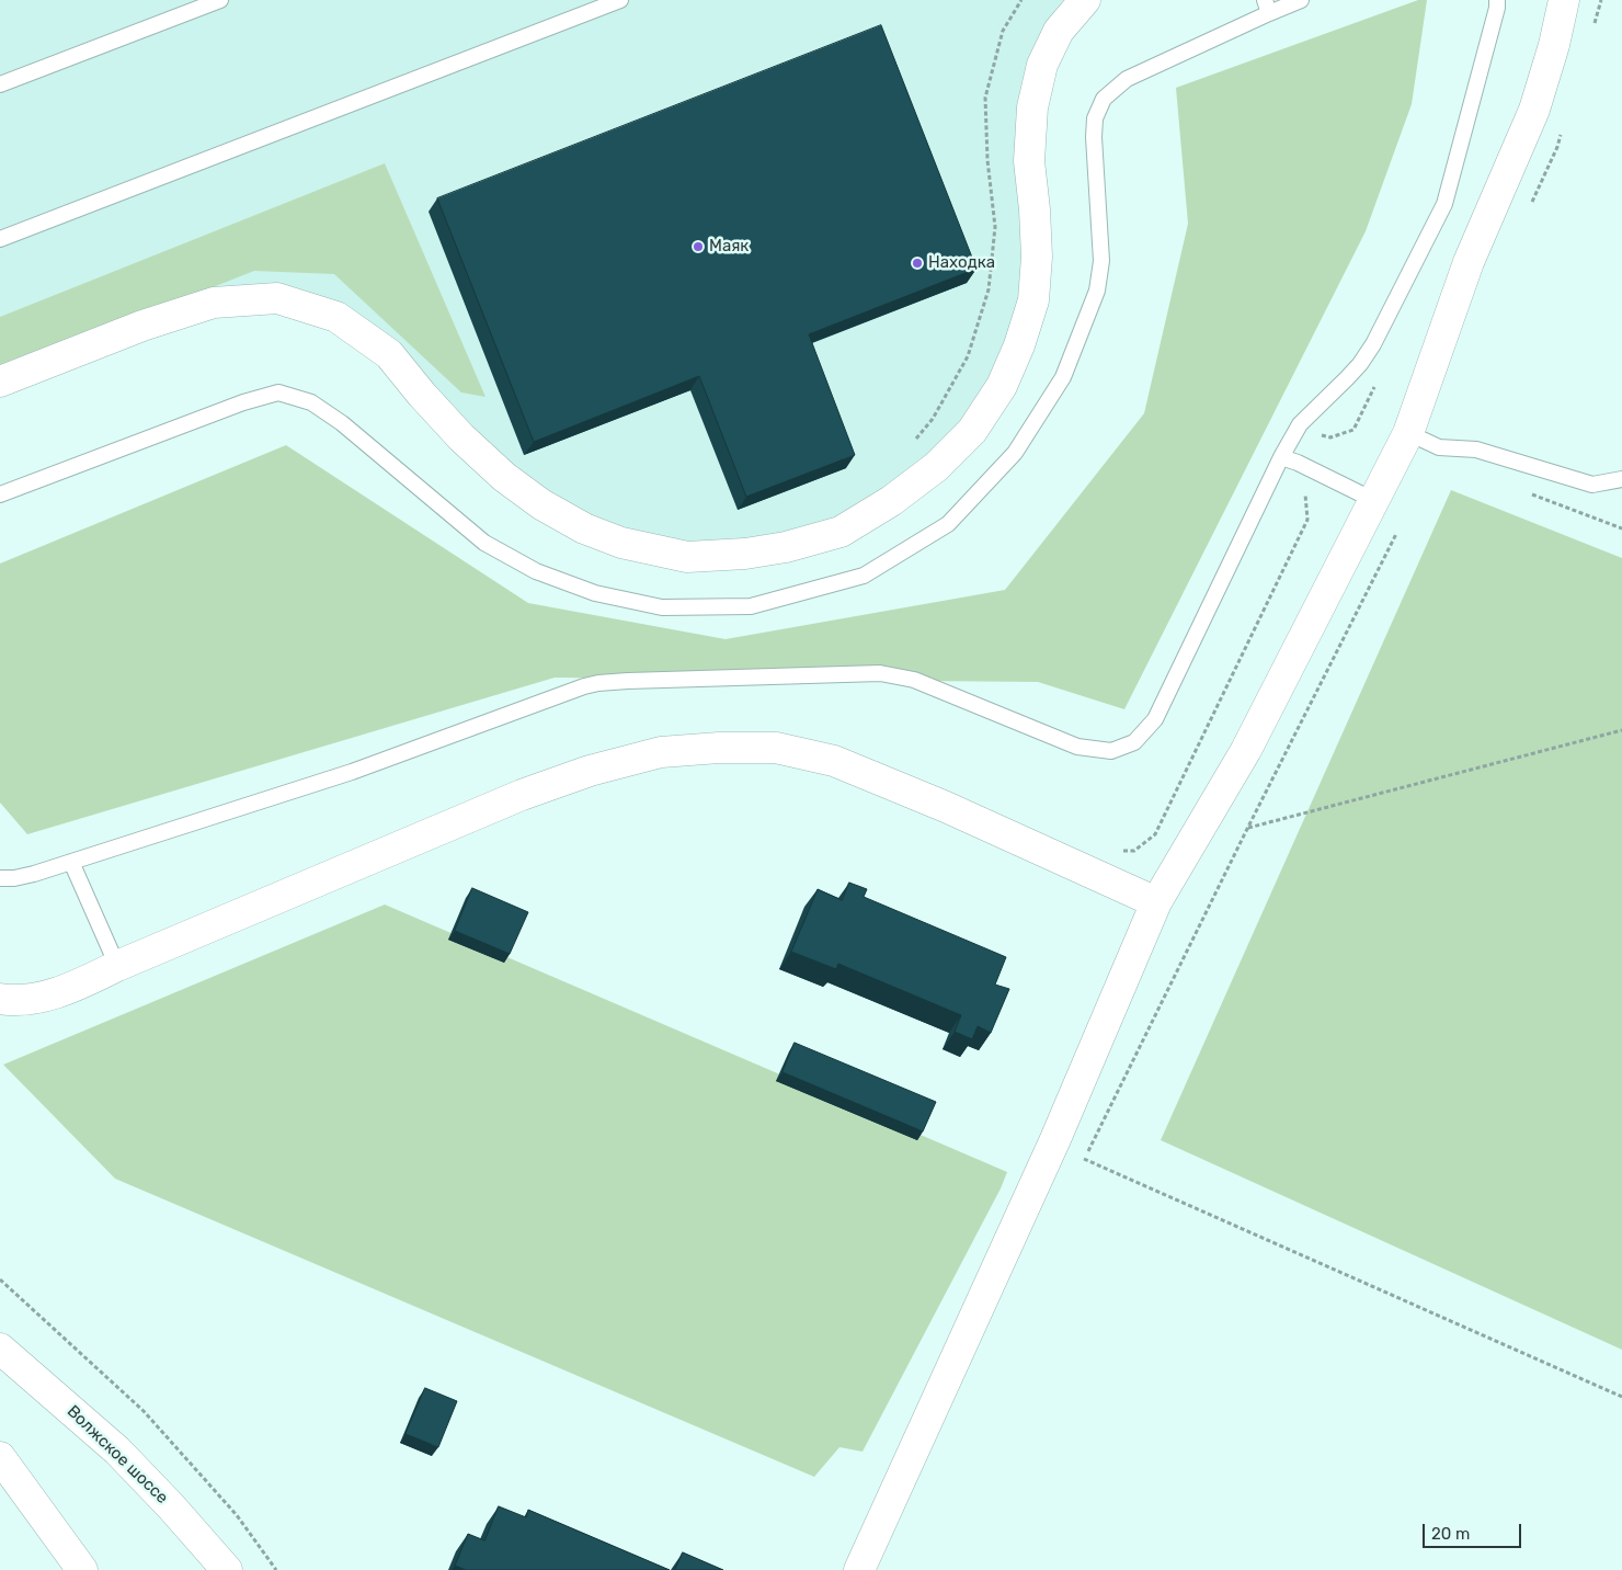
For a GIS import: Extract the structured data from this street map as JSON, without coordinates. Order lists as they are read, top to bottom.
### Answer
{
  "streets": {
    "street": ["Волжское шоссе"]
  },
  "places": ["Маяк", "Находка"],
  "scale_bar": "20 m"
}
